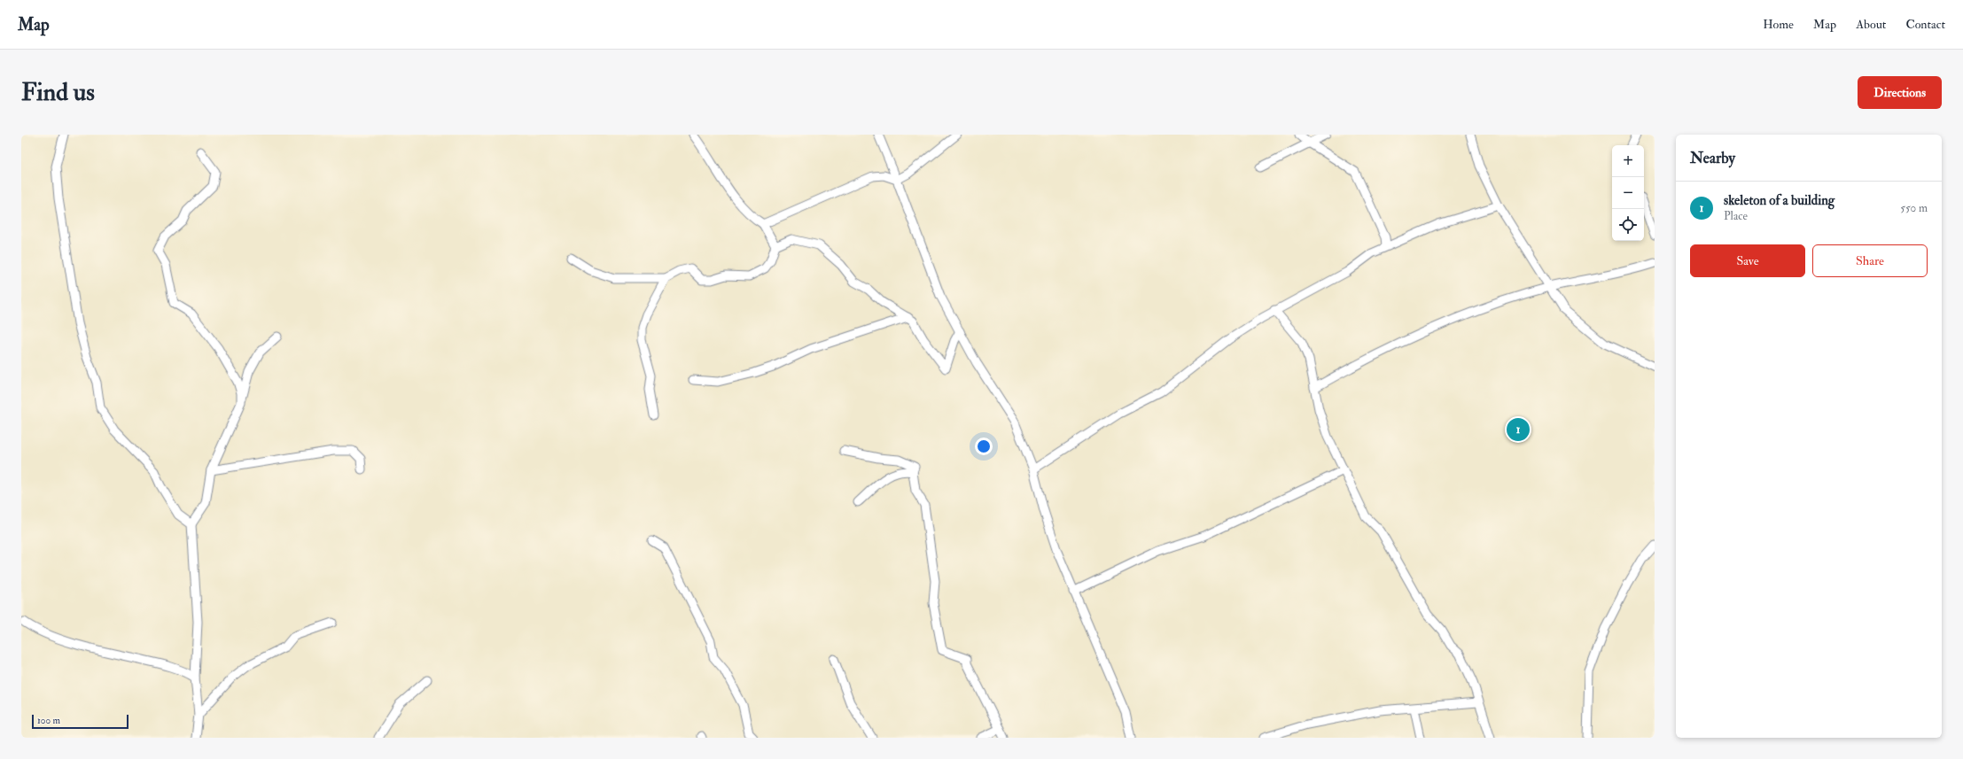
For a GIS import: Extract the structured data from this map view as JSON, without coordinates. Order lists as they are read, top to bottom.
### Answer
{
  "scale_bar": "100 m",
  "page": {
    "header": "Map",
    "nav": [
      "Home",
      "Map",
      "About",
      "Contact"
    ],
    "buttons": [
      "Directions",
      ["Save", "Share"]
    ],
    "title": "Find us",
    "heading": "Nearby",
    "map_buttons": ["+", "−"],
    "list": [
      {
        "mark": "1",
        "name": "skeleton of a building",
        "note": "Place",
        "value": "550 m"
      }
    ],
    "pins": "1",
    "scale": "100 m"
  }
}
